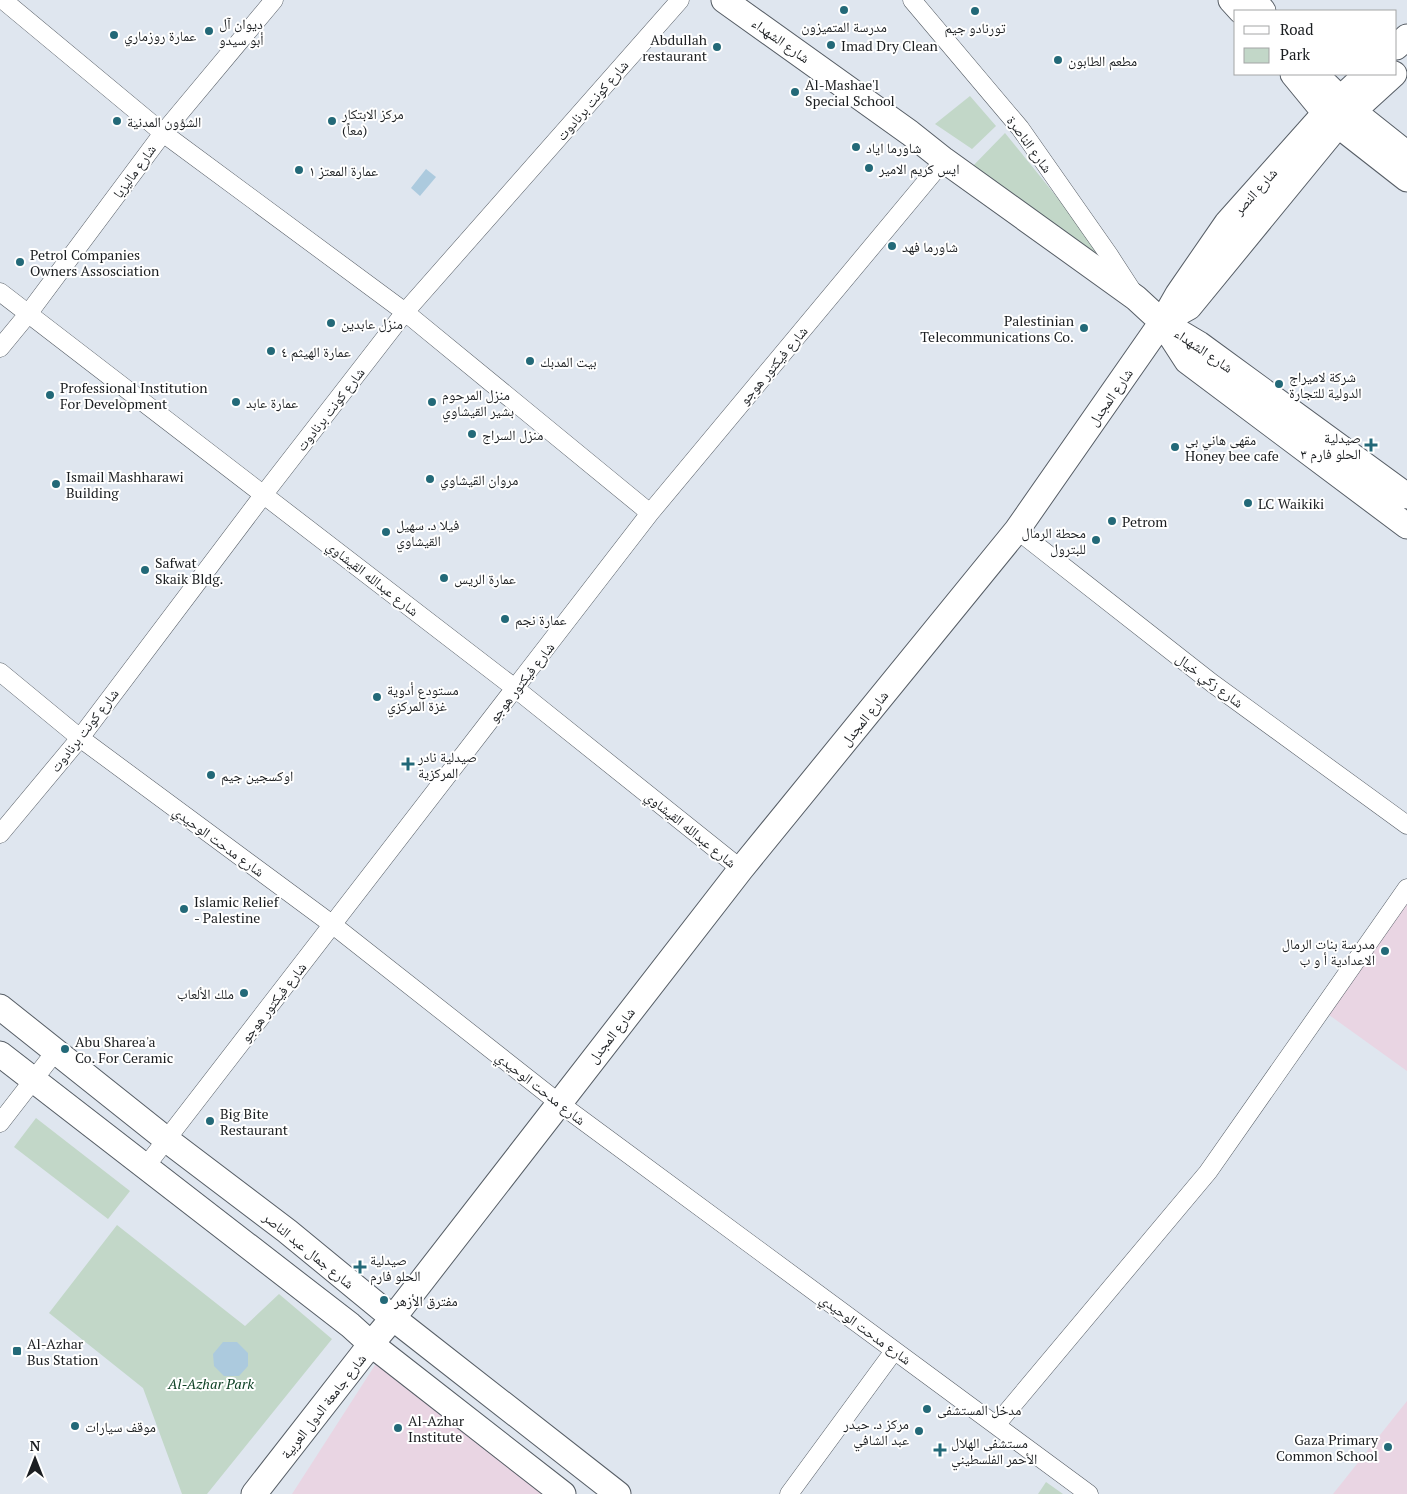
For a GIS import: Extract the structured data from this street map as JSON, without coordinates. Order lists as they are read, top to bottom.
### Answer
{
  "streets": {
    "main road": [
      "شارع الشهداء",
      "شارع المجدل",
      "شارع جمال عبد الناصر",
      "شارع جامعة الدول العربية"
    ],
    "street": [
      "شارع كونت برنادوت",
      "شارع الناصرة",
      "شارع ماليزيا",
      "شارع فيكتور هوجو",
      "شارع عبدالله القيشاوي",
      "شارع زكي خيال",
      "شارع مدحت الوحيدي"
    ]
  },
  "crossings": [
    ["شارع الشهداء", "شارع فيكتور هوجو"],
    ["شارع الشهداء", "شارع المجدل"],
    ["شارع كونت برنادوت", "شارع عبدالله القيشاوي"],
    ["شارع كونت برنادوت", "شارع مدحت الوحيدي"],
    ["شارع ماليزيا", "شارع عبدالله القيشاوي"],
    ["شارع فيكتور هوجو", "شارع عبدالله القيشاوي"],
    ["شارع فيكتور هوجو", "شارع مدحت الوحيدي"],
    ["شارع فيكتور هوجو", "شارع جمال عبد الناصر"],
    ["شارع المجدل", "شارع عبدالله القيشاوي"],
    ["شارع المجدل", "شارع زكي خيال"],
    ["شارع المجدل", "شارع مدحت الوحيدي"],
    ["شارع المجدل", "شارع جمال عبد الناصر"],
    ["شارع المجدل", "شارع جامعة الدول العربية"],
    ["شارع جمال عبد الناصر", "شارع جامعة الدول العربية"]
  ],
  "parks": ["Al-Azhar Park"],
  "places": {
    "other": [
      "مدرسة المتميزون",
      "تورنادو جيم",
      "ديوان آل أبو سيدو",
      "عمارة روزماري",
      "Imad Dry Clean",
      "Abdullah restaurant",
      "مطعم الطابون",
      "Al-Mashae'l Special School",
      "الشؤون المدنية",
      "مركز الابتكار (معاً)",
      "شاورما اياد",
      "ايس كريم الامير",
      "عمارة المعتز ١",
      "شاورما فهد",
      "Petrol Companies Owners Assosciation",
      "منزل عابدين",
      "Palestinian Telecommunications Co.",
      "عمارة الهيثم ٤",
      "بيت المدبك",
      "شركة لاميراج الدولية للتجارة",
      "Professional Institution For Development",
      "عمارة عابد",
      "منزل المرحوم بشير القيشاوي",
      "منزل السراج",
      "مقهى هاني بي Honey bee cafe",
      "مروان القيشاوي",
      "Ismail Mashharawi Building",
      "LC Waikiki",
      "Petrom",
      "فيلا د. سهيل القيشاوي",
      "محطة الرمال للبترول",
      "Safwat Skaik Bldg.",
      "عمارة الريس",
      "عمارة نجم",
      "مستودع أدوية غزة المركزي",
      "اوكسجين جيم",
      "Islamic Relief - Palestine",
      "مدرسة بنات الرمال الاعدادية أ و ب",
      "ملك الألعاب",
      "Abu Sharea'a Co. For Ceramic",
      "Big Bite Restaurant",
      "مفترق الأزهر",
      "مدخل المستشفى",
      "موقف سيارات",
      "Al-Azhar Institute",
      "مركز د. حيدر عبد الشافي",
      "Gaza Primary Common School"
    ],
    "health": [
      "صيدلية الحلو فارم ٣",
      "صيدلية نادر المركزية",
      "صيدلية الحلو فارم",
      "مستشفى الهلال الأحمر الفلسطيني"
    ],
    "transit": ["Al-Azhar Bus Station"]
  },
  "legend": ["Road", "Park"],
  "north": "top"
}
